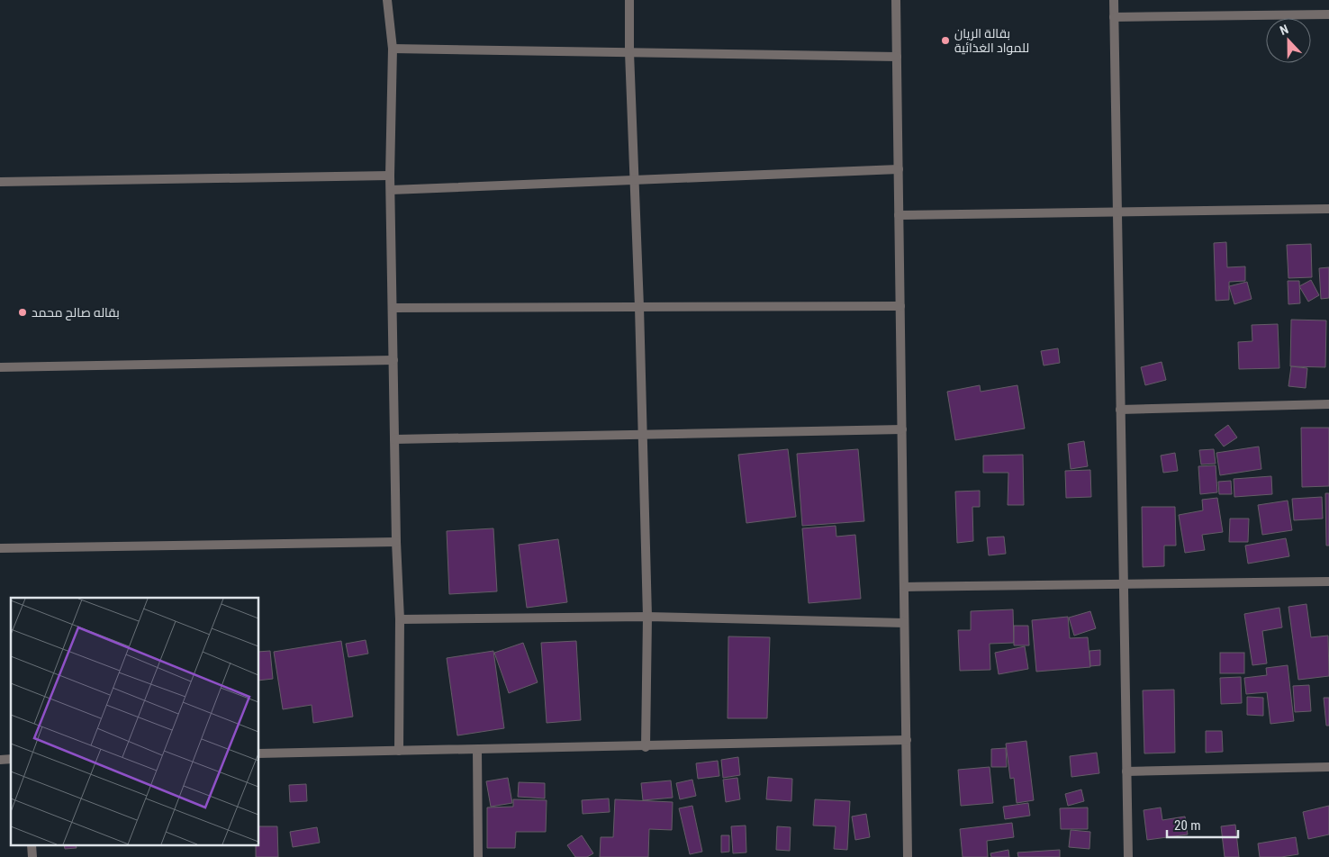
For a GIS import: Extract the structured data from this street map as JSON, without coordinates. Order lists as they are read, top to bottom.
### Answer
{
  "places": ["بقالة الريان للمواد الغذائية", "بقاله صالح محمد"],
  "scale_bar": "20 m",
  "north": "top"
}
